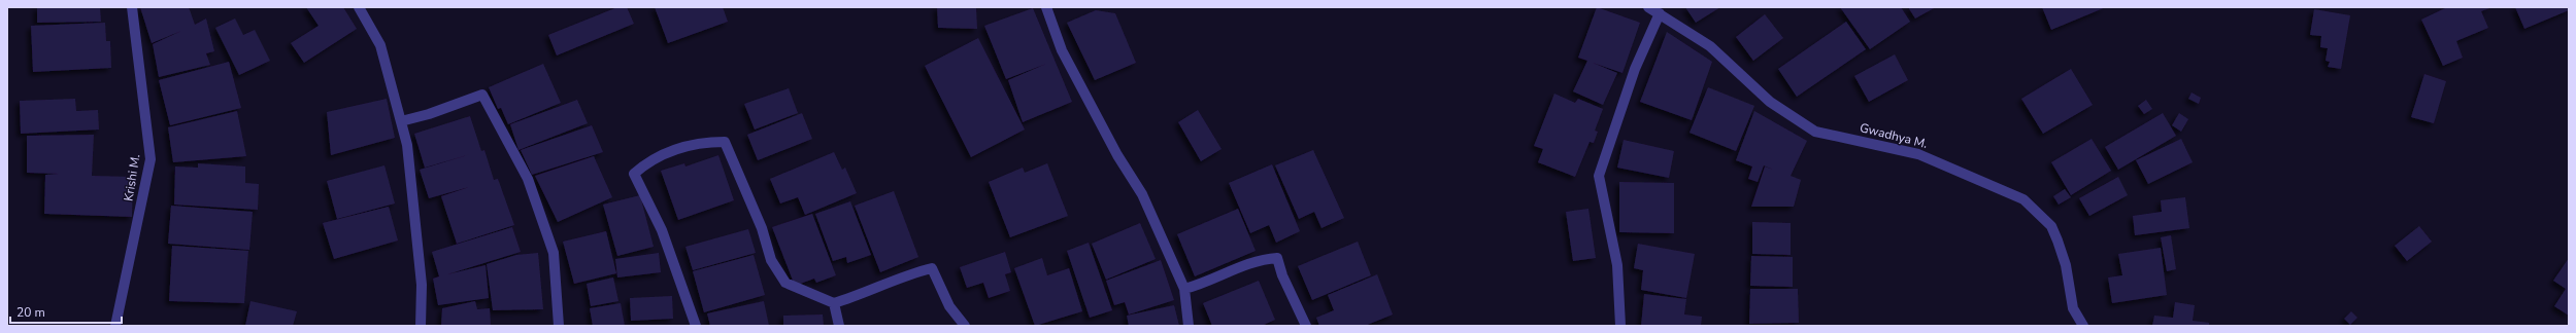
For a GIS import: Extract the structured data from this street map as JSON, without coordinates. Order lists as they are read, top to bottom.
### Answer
{
  "streets": {
    "street": ["Gwadhya M.", "Krishi M."]
  },
  "scale_bar": "20 m"
}
